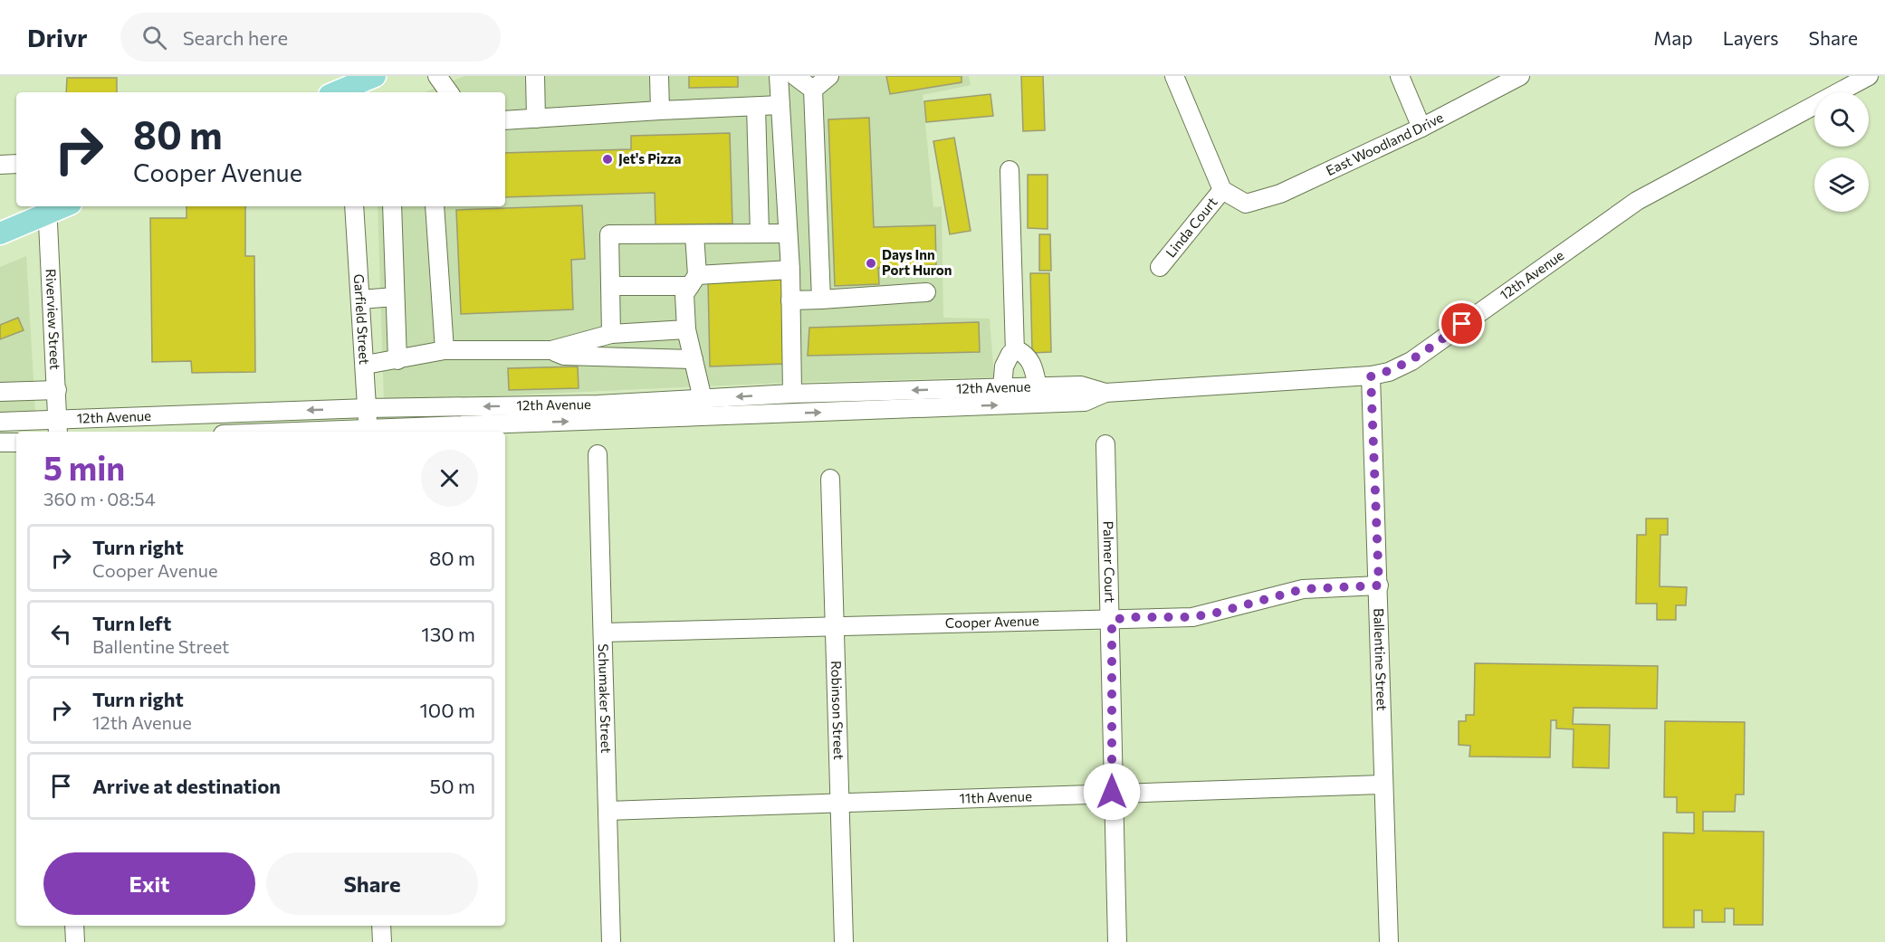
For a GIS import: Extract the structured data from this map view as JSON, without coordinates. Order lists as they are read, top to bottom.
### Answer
{
  "streets": {
    "street": [
      "East Woodland Drive",
      "Linda Court",
      "12th Avenue",
      "Riverview Street",
      "Garfield Street",
      "Palmer Court",
      "Cooper Avenue",
      "Ballentine Street",
      "Schumaker Street",
      "Robinson Street",
      "11th Avenue"
    ]
  },
  "crossings": [
    ["East Woodland Drive", "Linda Court"],
    ["12th Avenue", "Riverview Street"],
    ["12th Avenue", "Garfield Street"],
    ["12th Avenue", "Ballentine Street"],
    ["Palmer Court", "Cooper Avenue"],
    ["Palmer Court", "11th Avenue"],
    ["Cooper Avenue", "Ballentine Street"],
    ["Cooper Avenue", "Schumaker Street"],
    ["Cooper Avenue", "Robinson Street"],
    ["Ballentine Street", "11th Avenue"],
    ["Schumaker Street", "11th Avenue"],
    ["Robinson Street", "11th Avenue"]
  ],
  "places": ["Jet's Pizza", "Days Inn Port Huron"],
  "page": {
    "header": "Drivr",
    "search": "Search here",
    "nav": ["Map", "Layers", "Share"],
    "turn": ["80 m", "Cooper Avenue"],
    "heading": ["5 min", "360 m · 08:54"],
    "list": [
      {
        "name": "Turn right",
        "note": "Cooper Avenue",
        "value": "80 m"
      },
      {
        "name": "Turn left",
        "note": "Ballentine Street",
        "value": "130 m"
      },
      {
        "name": "Turn right",
        "note": "12th Avenue",
        "value": "100 m"
      },
      {
        "name": "Arrive at destination",
        "value": "50 m"
      }
    ],
    "buttons": ["Exit", "Share"]
  }
}
